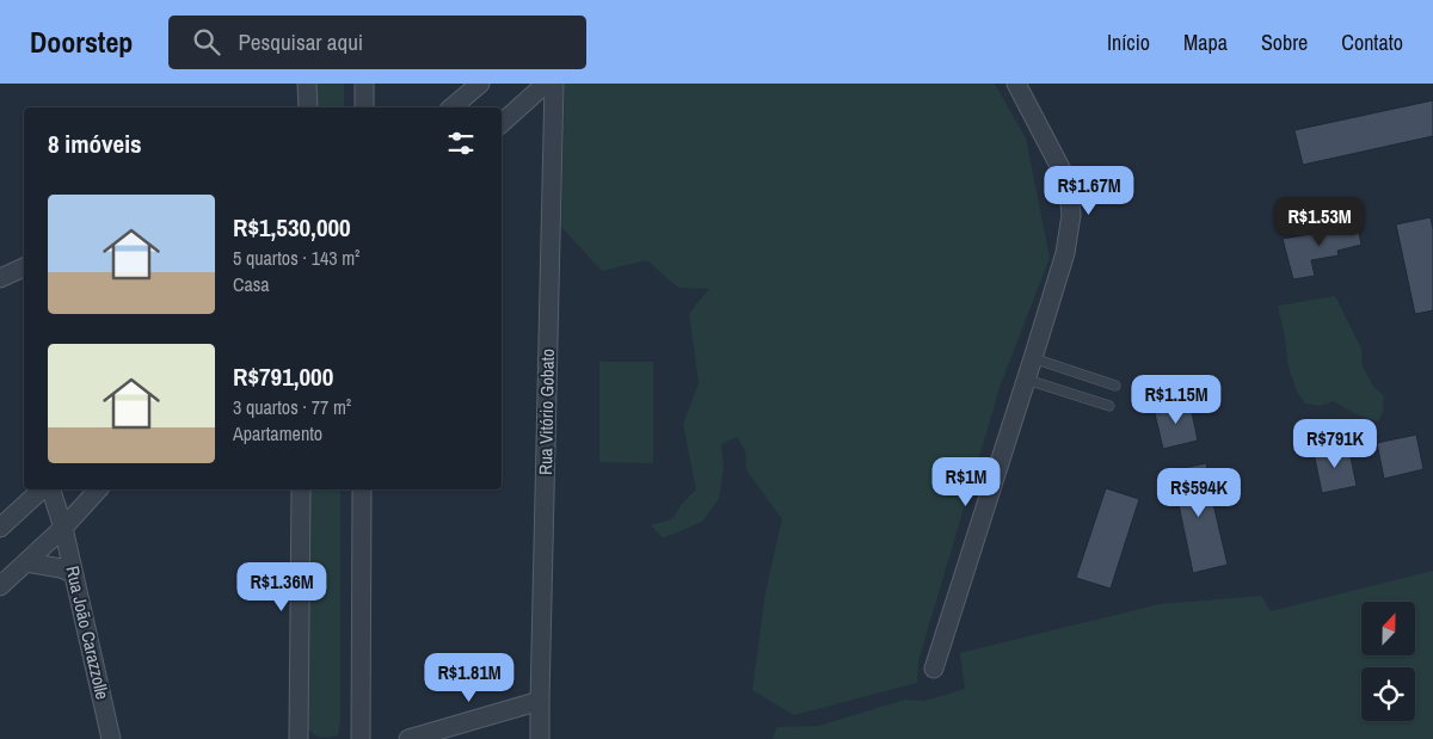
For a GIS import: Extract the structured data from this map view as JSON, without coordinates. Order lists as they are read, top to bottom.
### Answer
{
  "streets": {
    "street": ["Rua Vitório Gobato", "Rua João Carazzolle"]
  },
  "north": "top",
  "page": {
    "header": "Doorstep",
    "search": "Pesquisar aqui",
    "nav": [
      "Início",
      "Mapa",
      "Sobre",
      "Contato"
    ],
    "heading": "8 imóveis",
    "price": [
      "R$1.67M",
      "R$1.53M",
      "R$1.15M",
      "R$791K",
      "R$1M",
      "R$594K",
      "R$1.36M",
      "R$1.81M"
    ],
    "list": [
      {
        "name": "R$1,530,000",
        "note": "5 quartos · 143 m² · Casa"
      },
      {
        "name": "R$791,000",
        "note": "3 quartos · 77 m² · Apartamento"
      }
    ]
  }
}
